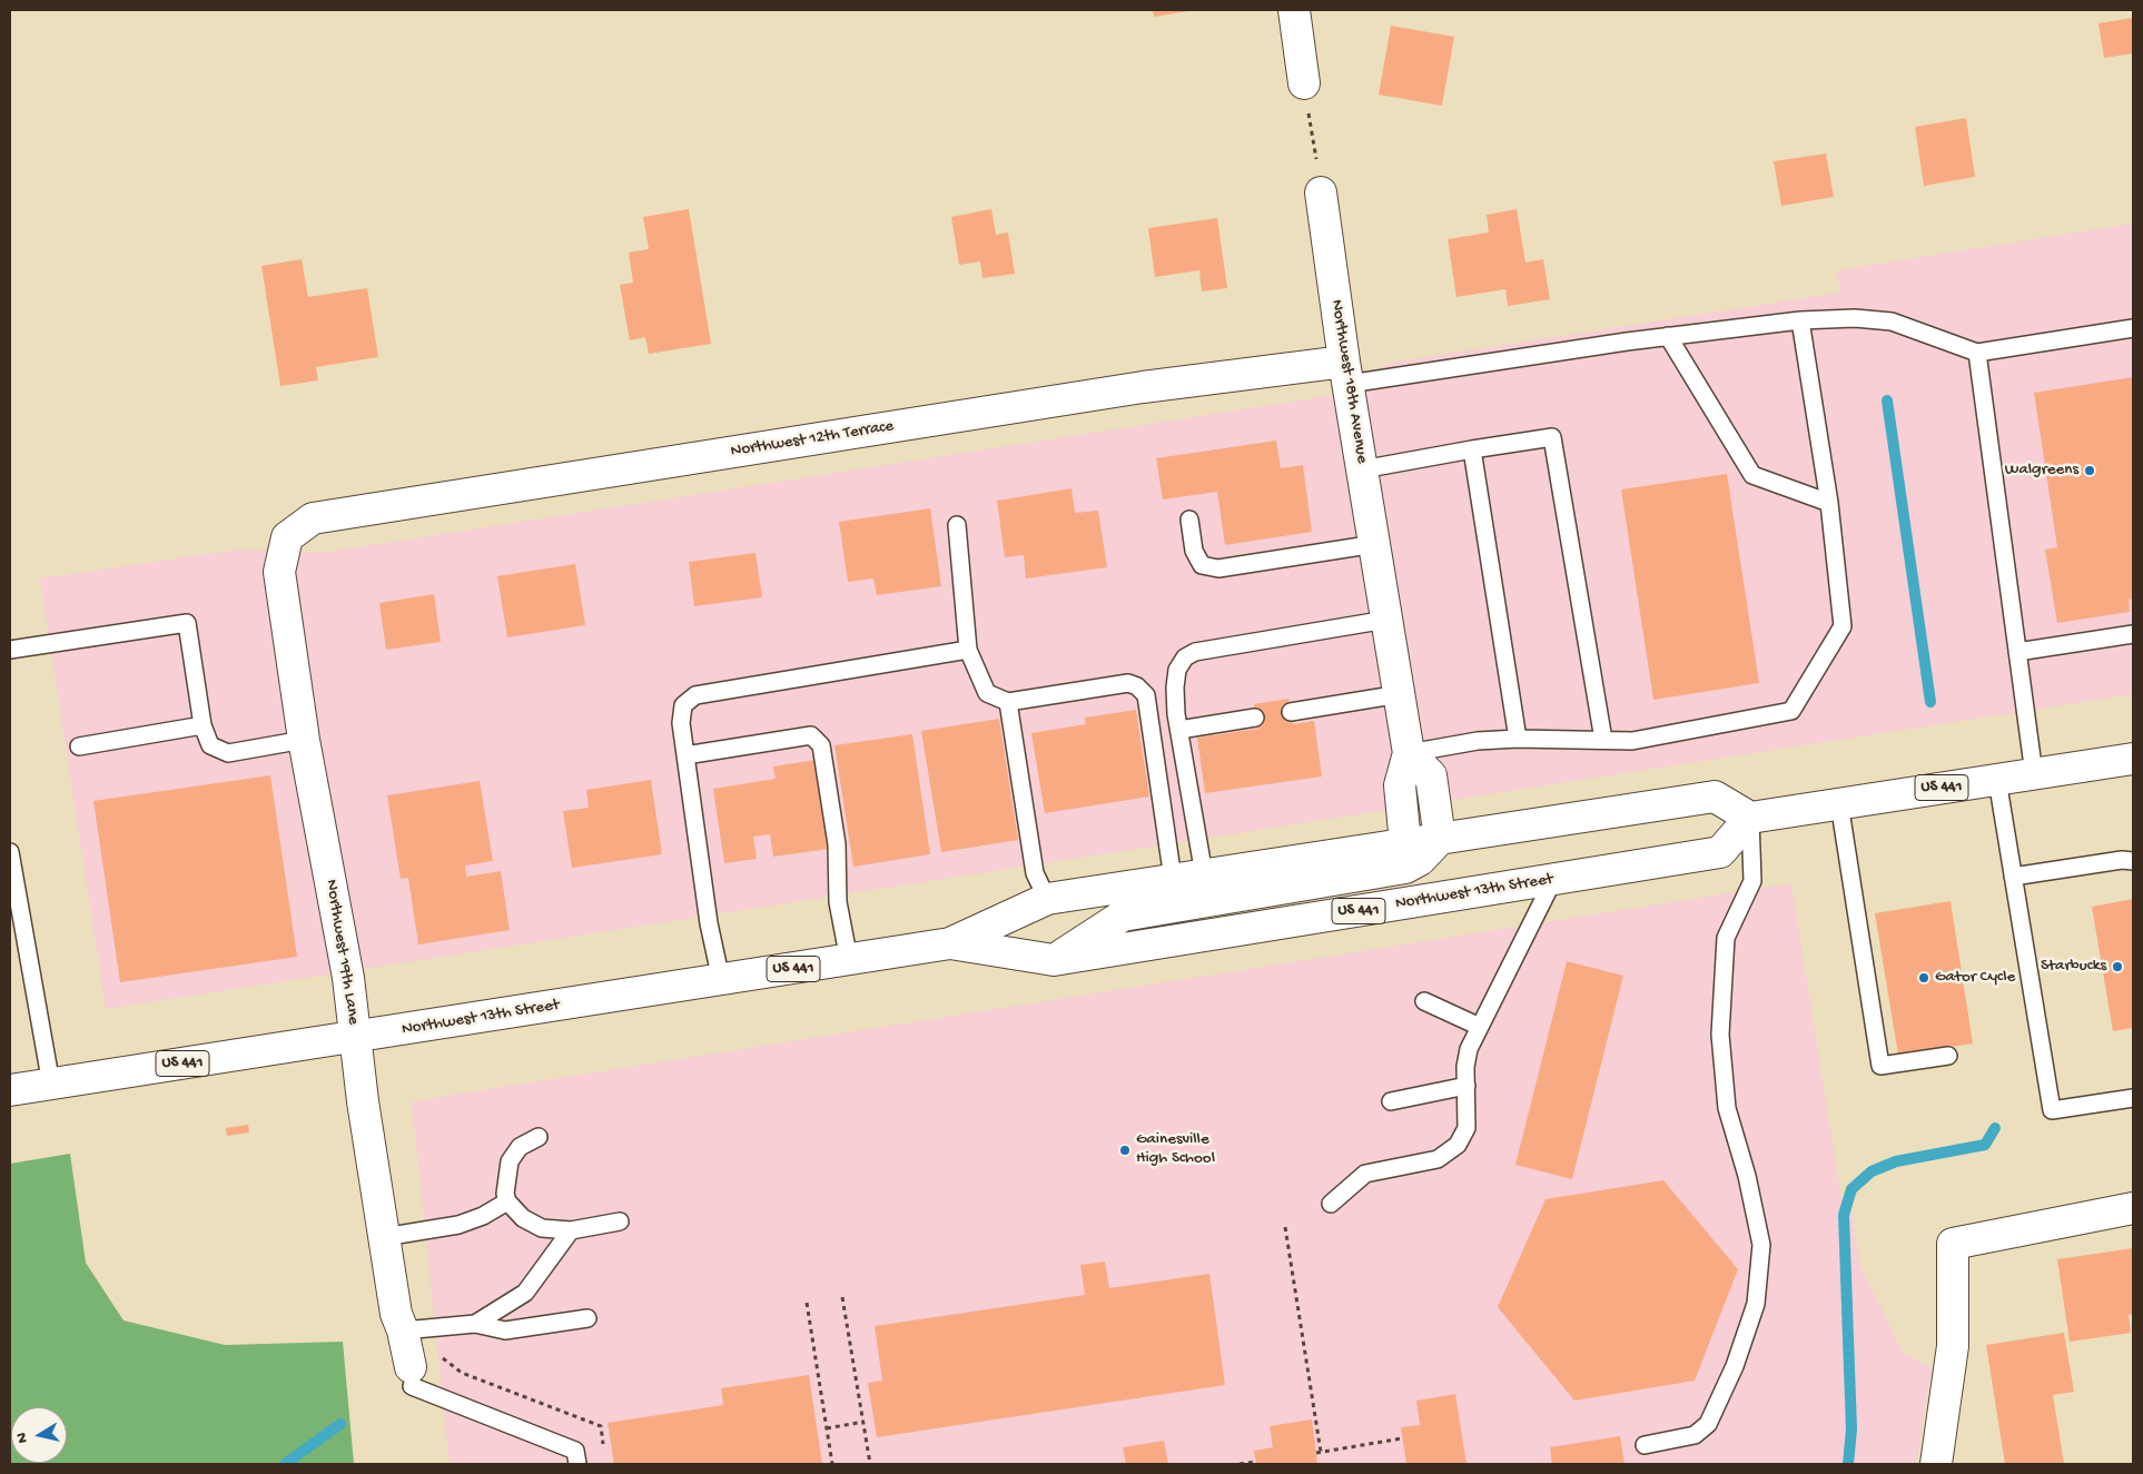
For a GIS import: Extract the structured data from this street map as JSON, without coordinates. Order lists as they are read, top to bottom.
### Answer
{
  "streets": {
    "main road": [
      "Northwest 18th Avenue",
      "Northwest 12th Terrace",
      "US 441",
      "Northwest 13th Street",
      "Northwest 19th Lane"
    ]
  },
  "crossings": [
    ["Northwest 18th Avenue", "Northwest 12th Terrace"],
    ["Northwest 18th Avenue", "Northwest 13th Street"],
    ["Northwest 12th Terrace", "Northwest 19th Lane"],
    ["US 441", "Northwest 13th Street"],
    ["Northwest 13th Street", "Northwest 19th Lane"]
  ],
  "places": [
    "Walgreens",
    "Starbucks",
    "Gator Cycle",
    "Gainesville High School"
  ],
  "north": "left"
}
